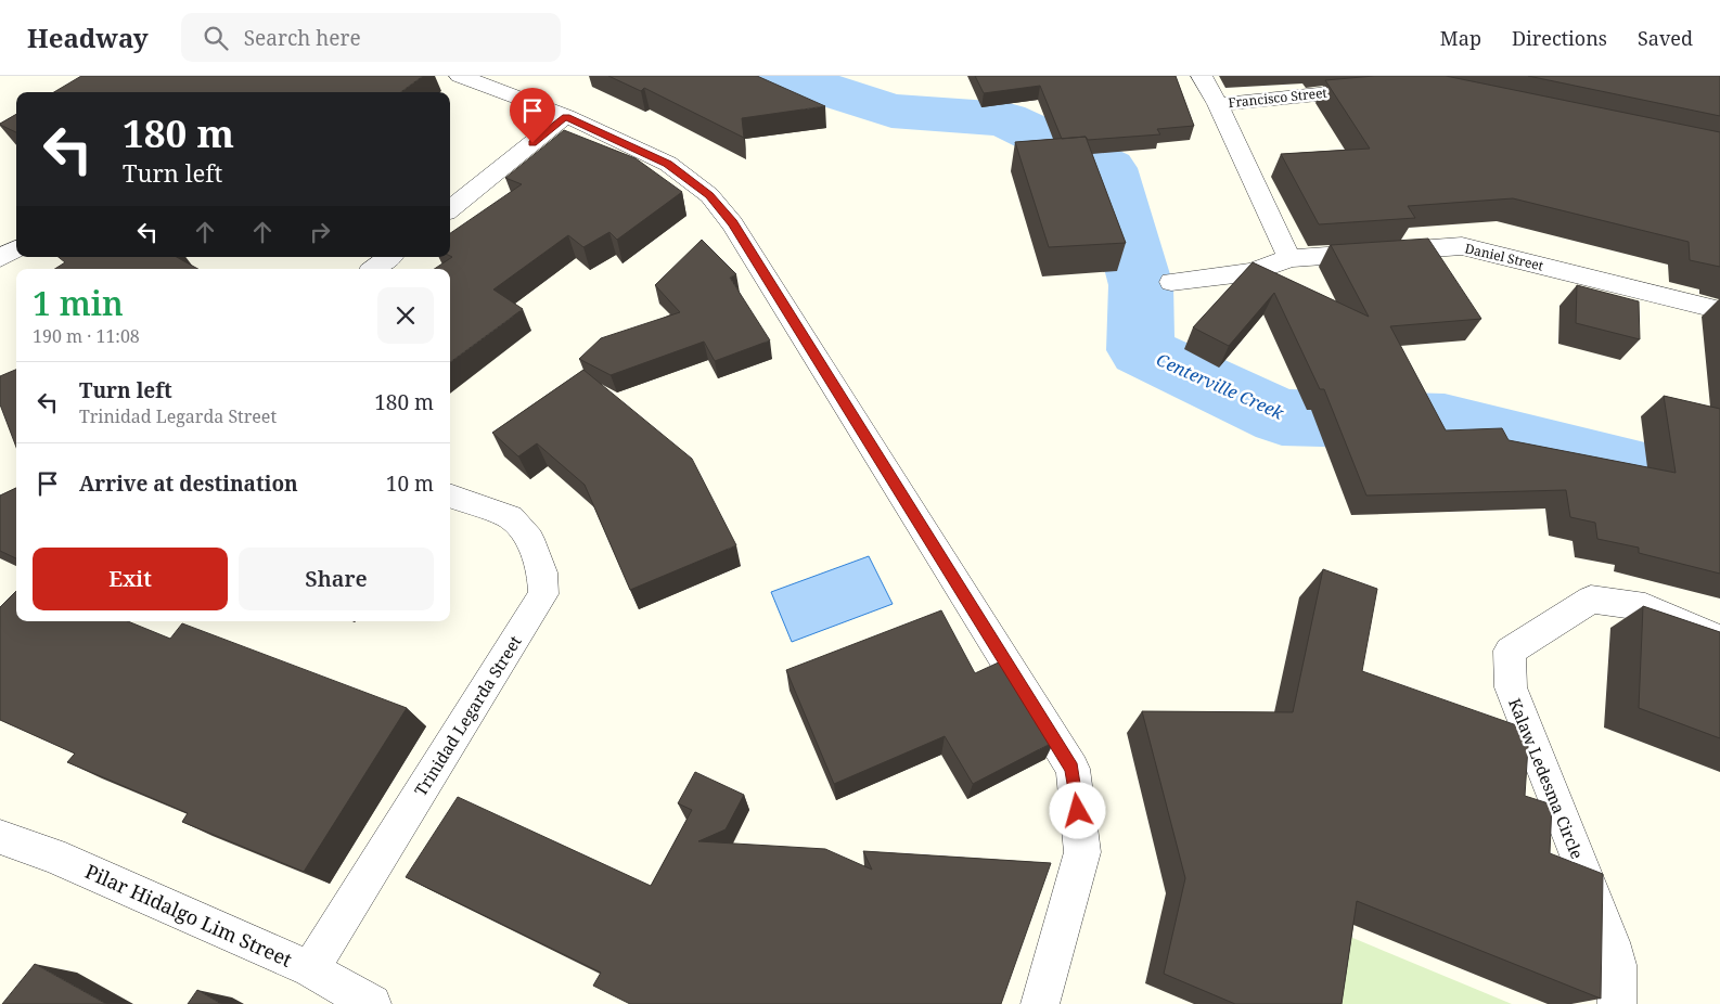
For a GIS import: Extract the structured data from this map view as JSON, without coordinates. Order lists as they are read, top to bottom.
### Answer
{
  "streets": {
    "street": [
      "Francisco Street",
      "Daniel Street",
      "Trinidad Legarda Street",
      "Kalaw Ledesma Circle",
      "Pilar Hidalgo Lim Street"
    ]
  },
  "crossings": [
    ["Trinidad Legarda Street", "Pilar Hidalgo Lim Street"]
  ],
  "water": ["Centerville Creek"],
  "page": {
    "header": "Headway",
    "search": "Search here",
    "nav": ["Map", "Directions", "Saved"],
    "turn": ["180 m", "Turn left"],
    "heading": ["1 min", "190 m · 11:08"],
    "list": [
      {
        "name": "Turn left",
        "note": "Trinidad Legarda Street",
        "value": "180 m"
      },
      {
        "name": "Arrive at destination",
        "value": "10 m"
      }
    ],
    "buttons": ["Exit", "Share"]
  }
}
